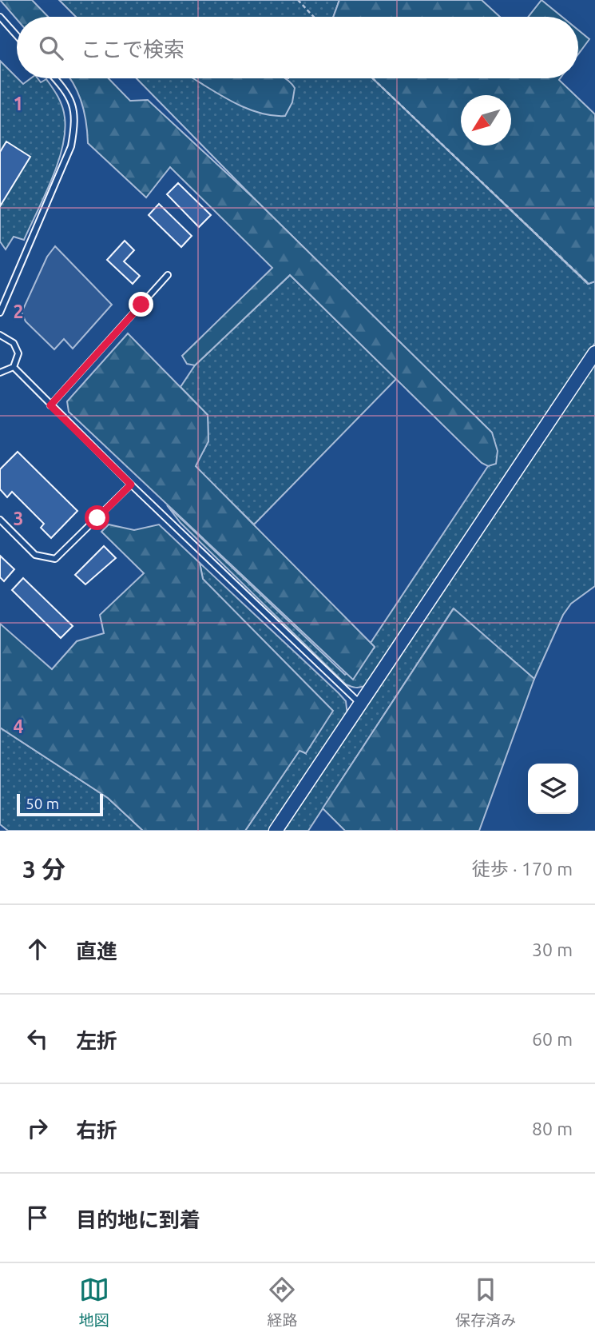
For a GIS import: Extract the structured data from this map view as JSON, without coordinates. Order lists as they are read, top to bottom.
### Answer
{
  "scale_bar": "50 m",
  "north": "bottom left",
  "page": {
    "search": "ここで検索",
    "scale": "50 m",
    "heading": ["3 分", "徒歩 · 170 m"],
    "list": [
      ["直進", "30 m"],
      ["左折", "60 m"],
      ["右折", "80 m"],
      "目的地に到着"
    ],
    "nav": ["地図", "経路", "保存済み"]
  },
  "grid": {
    "rows": [
      "1",
      "2",
      "3",
      "4"
    ]
  }
}
